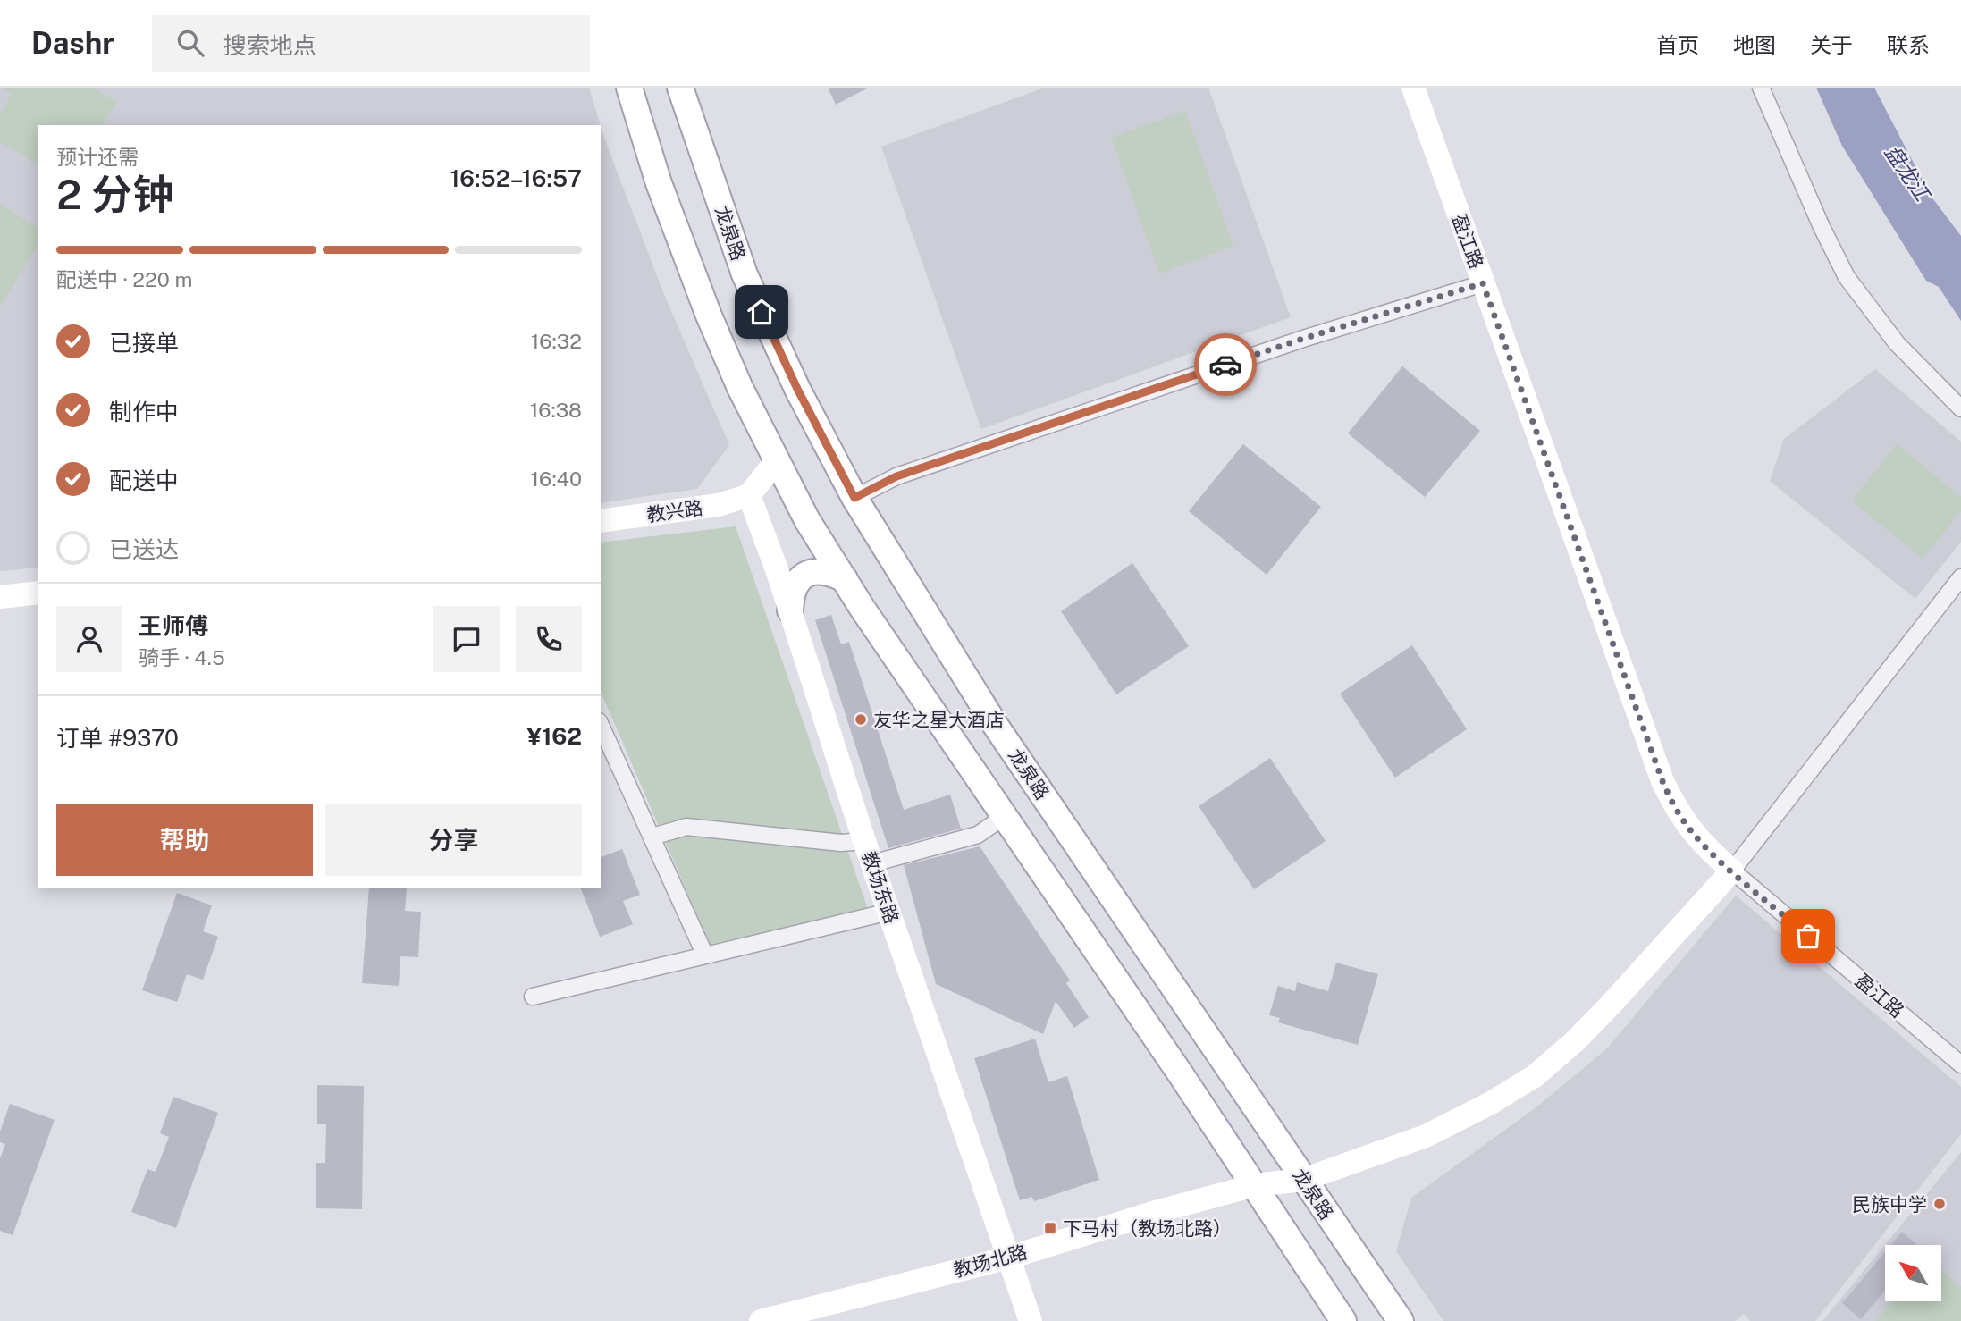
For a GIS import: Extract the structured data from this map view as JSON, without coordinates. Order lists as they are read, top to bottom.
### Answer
{
  "streets": {
    "main road": ["龙泉路"],
    "street": [
      "盈江路",
      "教兴路",
      "教场东路",
      "教场北路"
    ]
  },
  "crossings": [
    ["龙泉路", "教场北路"],
    ["盈江路", "教场北路"],
    ["教兴路", "教场东路"],
    ["教场东路", "教场北路"]
  ],
  "water": ["盘龙江"],
  "places": {
    "other": ["友华之星大酒店", "民族中学"],
    "transit": ["下马村（教场北路）"]
  },
  "north": "top left",
  "page": {
    "header": "Dashr",
    "search": "搜索地点",
    "nav": [
      "首页",
      "地图",
      "关于",
      "联系"
    ],
    "heading": ["2 分钟", "预计还需", "16:52–16:57"],
    "panel": [
      "王师傅",
      "骑手 · 4.5",
      "订单 #9370",
      "¥162"
    ],
    "bar": "配送中 · 220 m",
    "list": [
      ["已接单", "16:32"],
      ["制作中", "16:38"],
      ["配送中", "16:40"],
      "已送达"
    ],
    "buttons": ["帮助", "分享"]
  }
}
